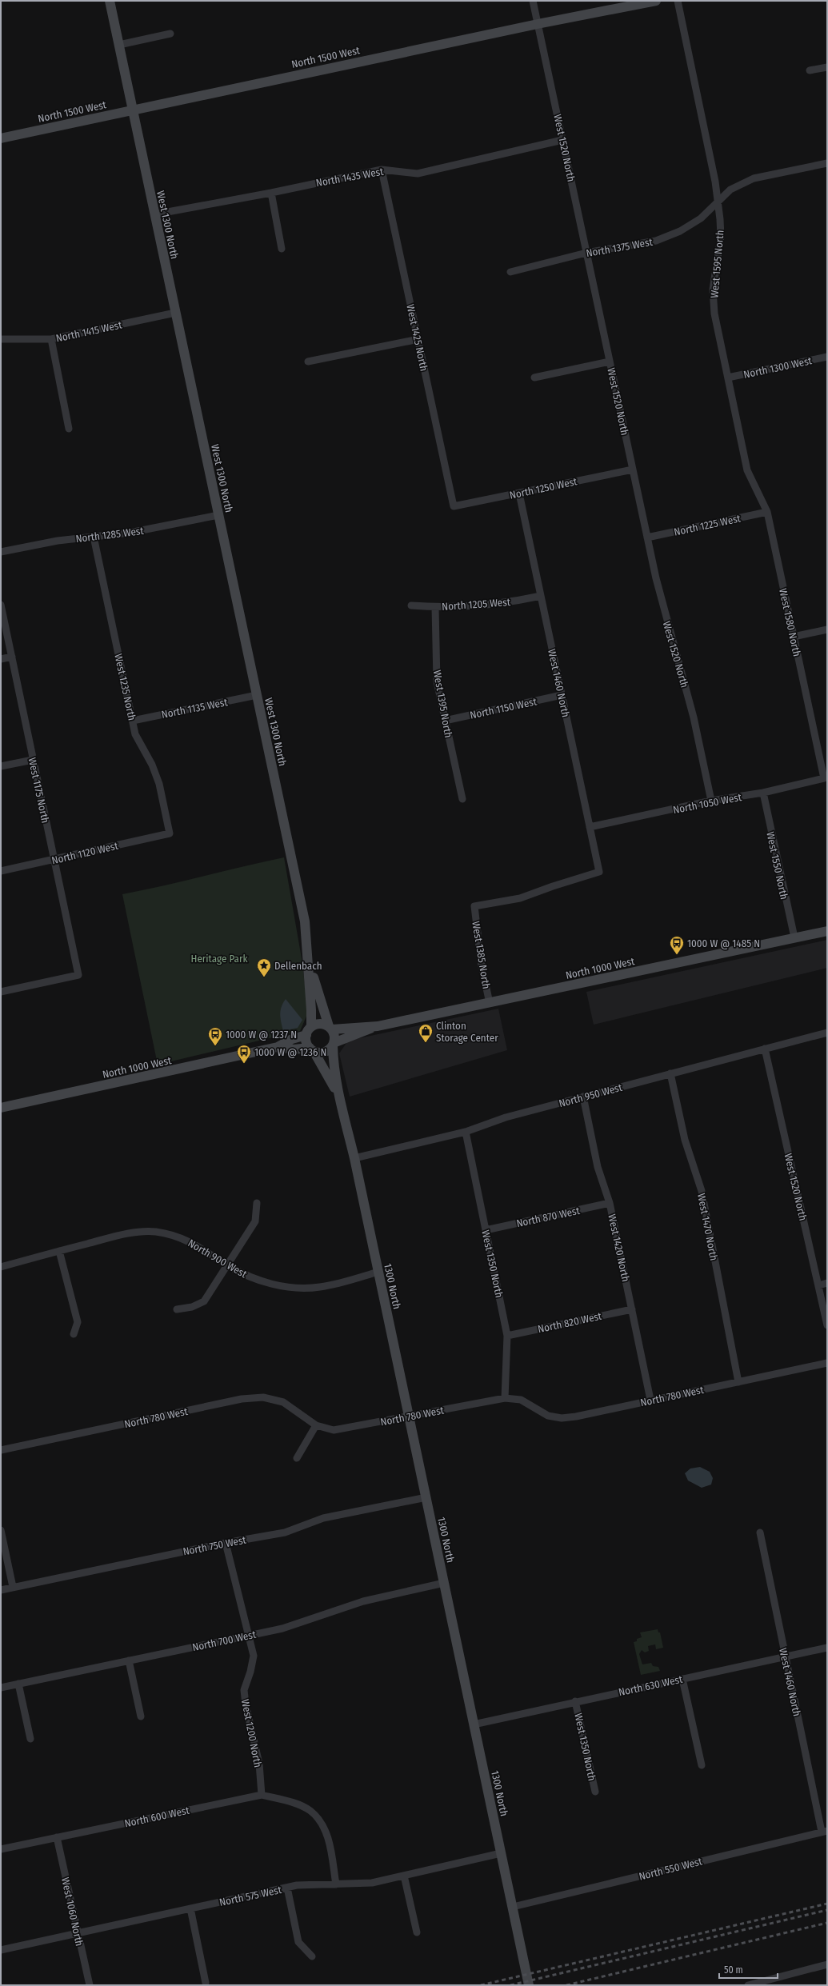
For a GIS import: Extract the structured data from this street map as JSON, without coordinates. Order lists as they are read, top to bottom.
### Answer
{
  "streets": {
    "street": [
      "North 1500 West",
      "West 1520 North",
      "North 1435 West",
      "West 1300 North",
      "North 1375 West",
      "West 1595 North",
      "North 1415 West",
      "West 1425 North",
      "North 1300 West",
      "North 1250 West",
      "North 1225 West",
      "North 1285 West",
      "North 1205 West",
      "West 1580 North",
      "West 1460 North",
      "West 1235 North",
      "West 1395 North",
      "North 1135 West",
      "North 1150 West",
      "West 1175 North",
      "North 1050 West",
      "North 1120 West",
      "West 1550 North",
      "West 1385 North",
      "North 1000 West",
      "North 950 West",
      "North 870 West",
      "West 1470 North",
      "West 1420 North",
      "North 900 West",
      "West 1350 North",
      "1300 North",
      "North 820 West",
      "North 780 West",
      "North 750 West",
      "North 700 West",
      "North 630 West",
      "West 1200 North",
      "North 600 West",
      "North 550 West",
      "North 575 West",
      "West 1060 North"
    ]
  },
  "crossings": [
    ["North 1500 West", "West 1520 North"],
    ["North 1500 West", "West 1300 North"],
    ["West 1520 North", "North 1435 West"],
    ["West 1520 North", "North 1375 West"],
    ["West 1520 North", "North 1250 West"],
    ["West 1520 North", "North 1225 West"],
    ["West 1520 North", "North 1050 West"],
    ["West 1520 North", "North 950 West"],
    ["North 1435 West", "West 1300 North"],
    ["North 1435 West", "West 1425 North"],
    ["West 1300 North", "North 1415 West"],
    ["West 1300 North", "North 1285 West"],
    ["West 1300 North", "North 1135 West"],
    ["West 1300 North", "North 1000 West"],
    ["West 1300 North", "1300 North"],
    ["North 1375 West", "West 1595 North"],
    ["West 1595 North", "North 1300 West"],
    ["West 1595 North", "West 1580 North"],
    ["West 1425 North", "North 1250 West"],
    ["North 1250 West", "West 1460 North"],
    ["North 1225 West", "West 1580 North"],
    ["North 1285 West", "West 1235 North"],
    ["North 1205 West", "West 1460 North"],
    ["North 1205 West", "West 1395 North"],
    ["West 1580 North", "North 1050 West"],
    ["West 1460 North", "North 1150 West"],
    ["West 1460 North", "North 1050 West"],
    ["West 1460 North", "West 1385 North"],
    ["West 1460 North", "North 630 West"],
    ["West 1460 North", "North 550 West"],
    ["West 1235 North", "North 1135 West"],
    ["West 1235 North", "North 1120 West"],
    ["West 1395 North", "North 1150 West"],
    ["West 1175 North", "North 1120 West"],
    ["North 1050 West", "West 1550 North"],
    ["West 1550 North", "North 1000 West"],
    ["West 1385 North", "North 1000 West"],
    ["North 1000 West", "1300 North"],
    ["North 950 West", "West 1470 North"],
    ["North 950 West", "West 1420 North"],
    ["North 950 West", "West 1350 North"],
    ["North 950 West", "1300 North"],
    ["North 870 West", "West 1420 North"],
    ["North 870 West", "West 1350 North"],
    ["West 1470 North", "North 780 West"],
    ["West 1420 North", "North 820 West"],
    ["West 1420 North", "North 780 West"],
    ["North 900 West", "1300 North"],
    ["West 1350 North", "North 820 West"],
    ["West 1350 North", "North 780 West"],
    ["West 1350 North", "North 630 West"],
    ["1300 North", "North 780 West"],
    ["1300 North", "North 750 West"],
    ["1300 North", "North 700 West"],
    ["1300 North", "North 630 West"],
    ["1300 North", "North 550 West"],
    ["1300 North", "North 575 West"],
    ["North 750 West", "West 1200 North"],
    ["North 700 West", "West 1200 North"],
    ["West 1200 North", "North 600 West"],
    ["North 600 West", "North 575 West"],
    ["North 600 West", "West 1060 North"],
    ["North 575 West", "West 1060 North"]
  ],
  "parks": ["Heritage Park"],
  "places": {
    "bus stop": ["1000 W @ 1485 N", "1000 W @ 1237 N", "1000 W @ 1236 N"],
    "place": ["Dellenbach"],
    "shop": ["Clinton Storage Center"]
  },
  "scale_bar": "50 m"
}
